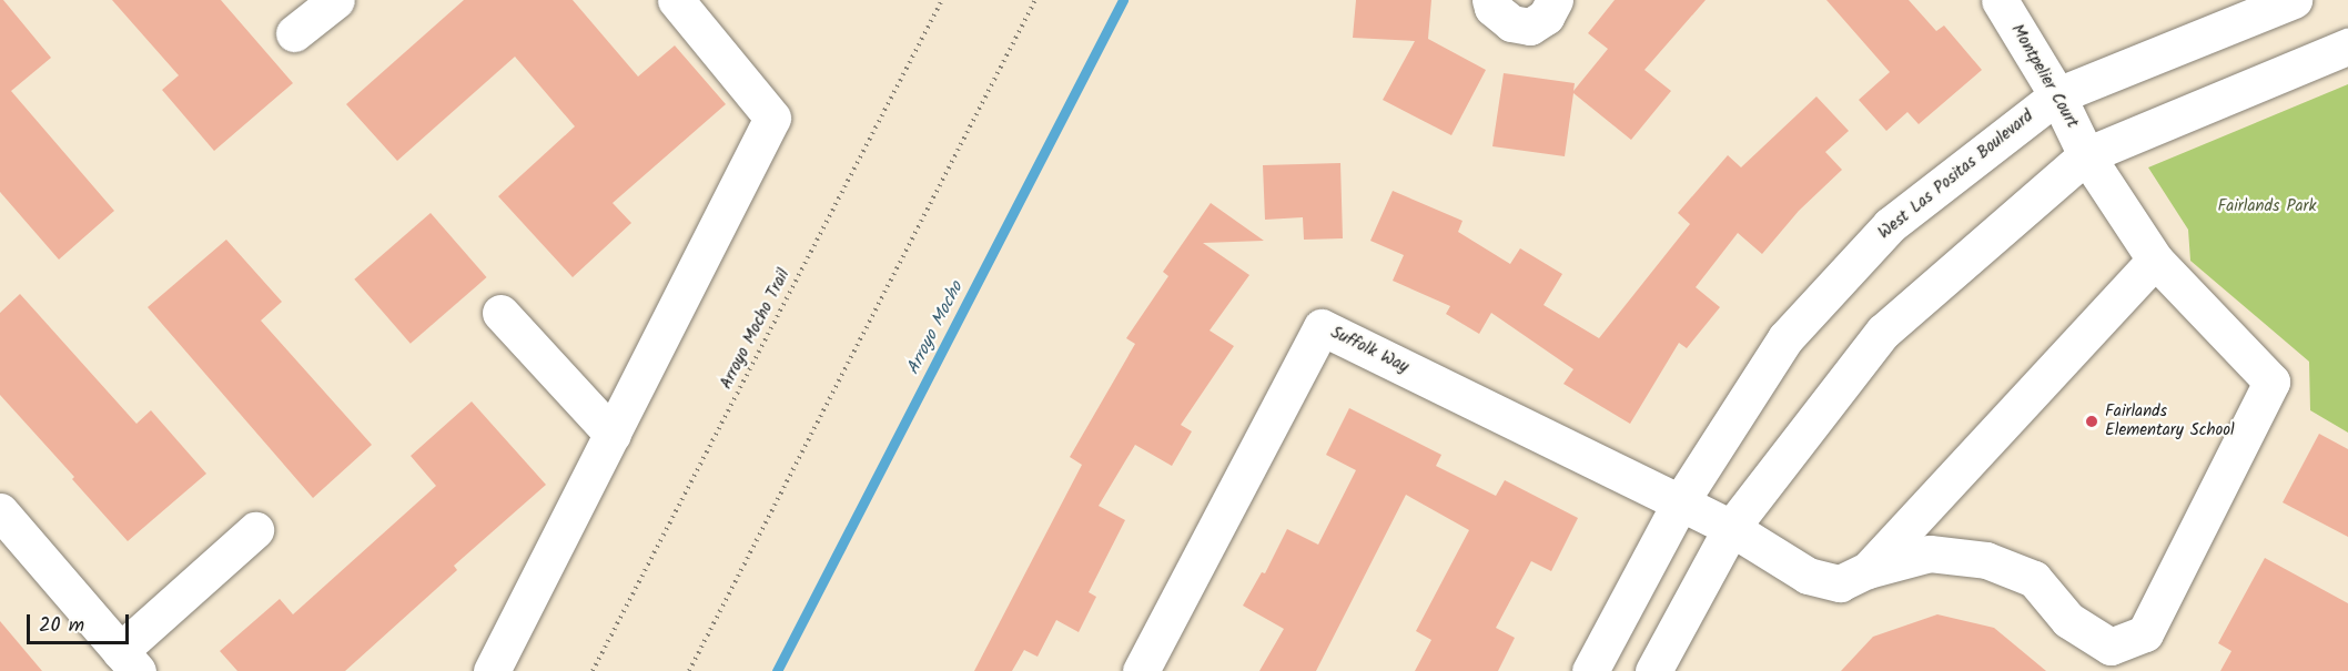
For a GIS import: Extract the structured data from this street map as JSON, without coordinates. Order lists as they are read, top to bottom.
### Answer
{
  "streets": {
    "street": ["Montpelier Court", "West Las Positas Boulevard", "Suffolk Way"],
    "path": ["Arroyo Mocho Trail"]
  },
  "crossings": [
    ["Montpelier Court", "West Las Positas Boulevard"],
    ["Montpelier Court", "Suffolk Way"],
    ["West Las Positas Boulevard", "Suffolk Way"]
  ],
  "water": ["Arroyo Mocho"],
  "parks": ["Fairlands Park"],
  "places": ["Fairlands Elementary School"],
  "scale_bar": "20 m"
}
